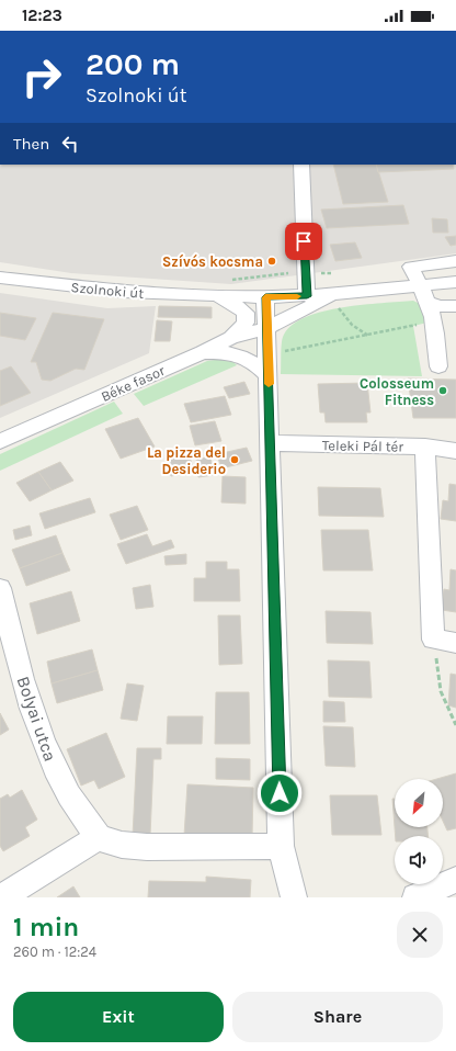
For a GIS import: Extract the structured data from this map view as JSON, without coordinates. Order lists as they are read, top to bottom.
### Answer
{
  "streets": {
    "street": [
      "Szolnoki út",
      "Béke fasor",
      "Teleki Pál tér",
      "Bolyai utca"
    ]
  },
  "crossings": [
    ["Szolnoki út", "Béke fasor"]
  ],
  "places": ["Szívós kocsma", "Colosseum Fitness", "La pizza del Desiderio"],
  "north": "bottom left",
  "page": {
    "status": "12:23",
    "turn": ["200 m", "Szolnoki út"],
    "then": "Then",
    "heading": ["1 min", "260 m · 12:24"],
    "buttons": ["Exit", "Share"]
  }
}
